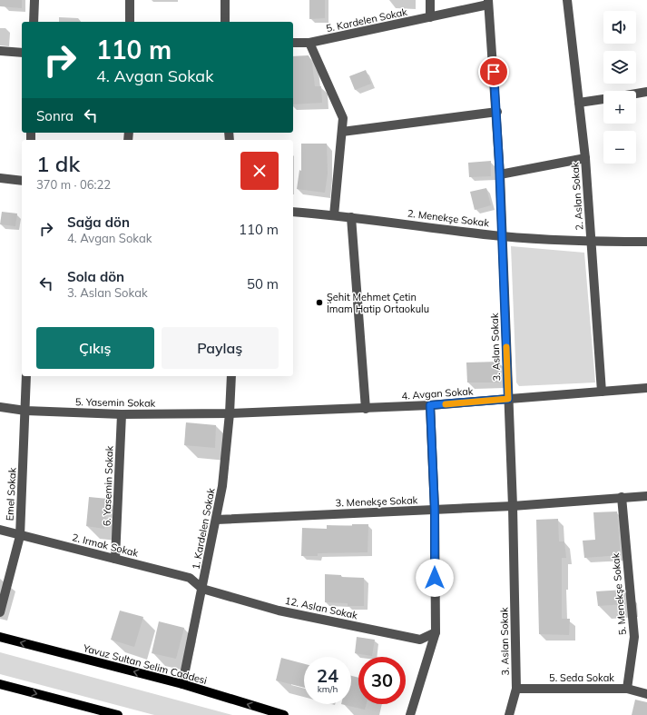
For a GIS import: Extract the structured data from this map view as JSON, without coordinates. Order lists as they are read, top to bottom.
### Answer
{
  "streets": {
    "main road": ["Yavuz Sultan Selim Caddesi"],
    "street": [
      "5. Kardelen Sokak",
      "2. Aslan Sokak",
      "2. Menekşe Sokak",
      "3. Aslan Sokak",
      "4. Avgan Sokak",
      "5. Yasemin Sokak",
      "6. Yasemin Sokak",
      "Emel Sokak",
      "3. Menekşe Sokak",
      "1. Kardelen Sokak",
      "2. Irmak Sokak",
      "5. Menekşe Sokak",
      "12. Aslan Sokak",
      "5. Seda Sokak"
    ]
  },
  "crossings": [
    ["5. Kardelen Sokak", "3. Aslan Sokak"],
    ["2. Aslan Sokak", "2. Menekşe Sokak"],
    ["2. Aslan Sokak", "4. Avgan Sokak"],
    ["2. Menekşe Sokak", "3. Aslan Sokak"],
    ["3. Aslan Sokak", "4. Avgan Sokak"],
    ["3. Aslan Sokak", "3. Menekşe Sokak"],
    ["3. Aslan Sokak", "5. Seda Sokak"],
    ["4. Avgan Sokak", "5. Yasemin Sokak"],
    ["4. Avgan Sokak", "1. Kardelen Sokak"],
    ["5. Yasemin Sokak", "6. Yasemin Sokak"],
    ["5. Yasemin Sokak", "Emel Sokak"],
    ["5. Yasemin Sokak", "1. Kardelen Sokak"],
    ["6. Yasemin Sokak", "2. Irmak Sokak"],
    ["Emel Sokak", "2. Irmak Sokak"],
    ["3. Menekşe Sokak", "1. Kardelen Sokak"],
    ["3. Menekşe Sokak", "5. Menekşe Sokak"],
    ["1. Kardelen Sokak", "2. Irmak Sokak"],
    ["1. Kardelen Sokak", "12. Aslan Sokak"],
    ["1. Kardelen Sokak", "Yavuz Sultan Selim Caddesi"],
    ["2. Irmak Sokak", "12. Aslan Sokak"],
    ["5. Menekşe Sokak", "5. Seda Sokak"]
  ],
  "places": ["Şehit Mehmet Çetin İmam Hatip Ortaokulu"],
  "page": {
    "map_buttons": ["+", "−"],
    "turn": ["110 m", "4. Avgan Sokak"],
    "then": "Sonra",
    "heading": ["1 dk", "370 m · 06:22"],
    "list": [
      {
        "name": "Sağa dön",
        "note": "4. Avgan Sokak",
        "value": "110 m"
      },
      {
        "name": "Sola dön",
        "note": "3. Aslan Sokak",
        "value": "50 m"
      }
    ],
    "buttons": ["Çıkış", "Paylaş"],
    "speed": "24 km/h",
    "limit": "30"
  }
}
